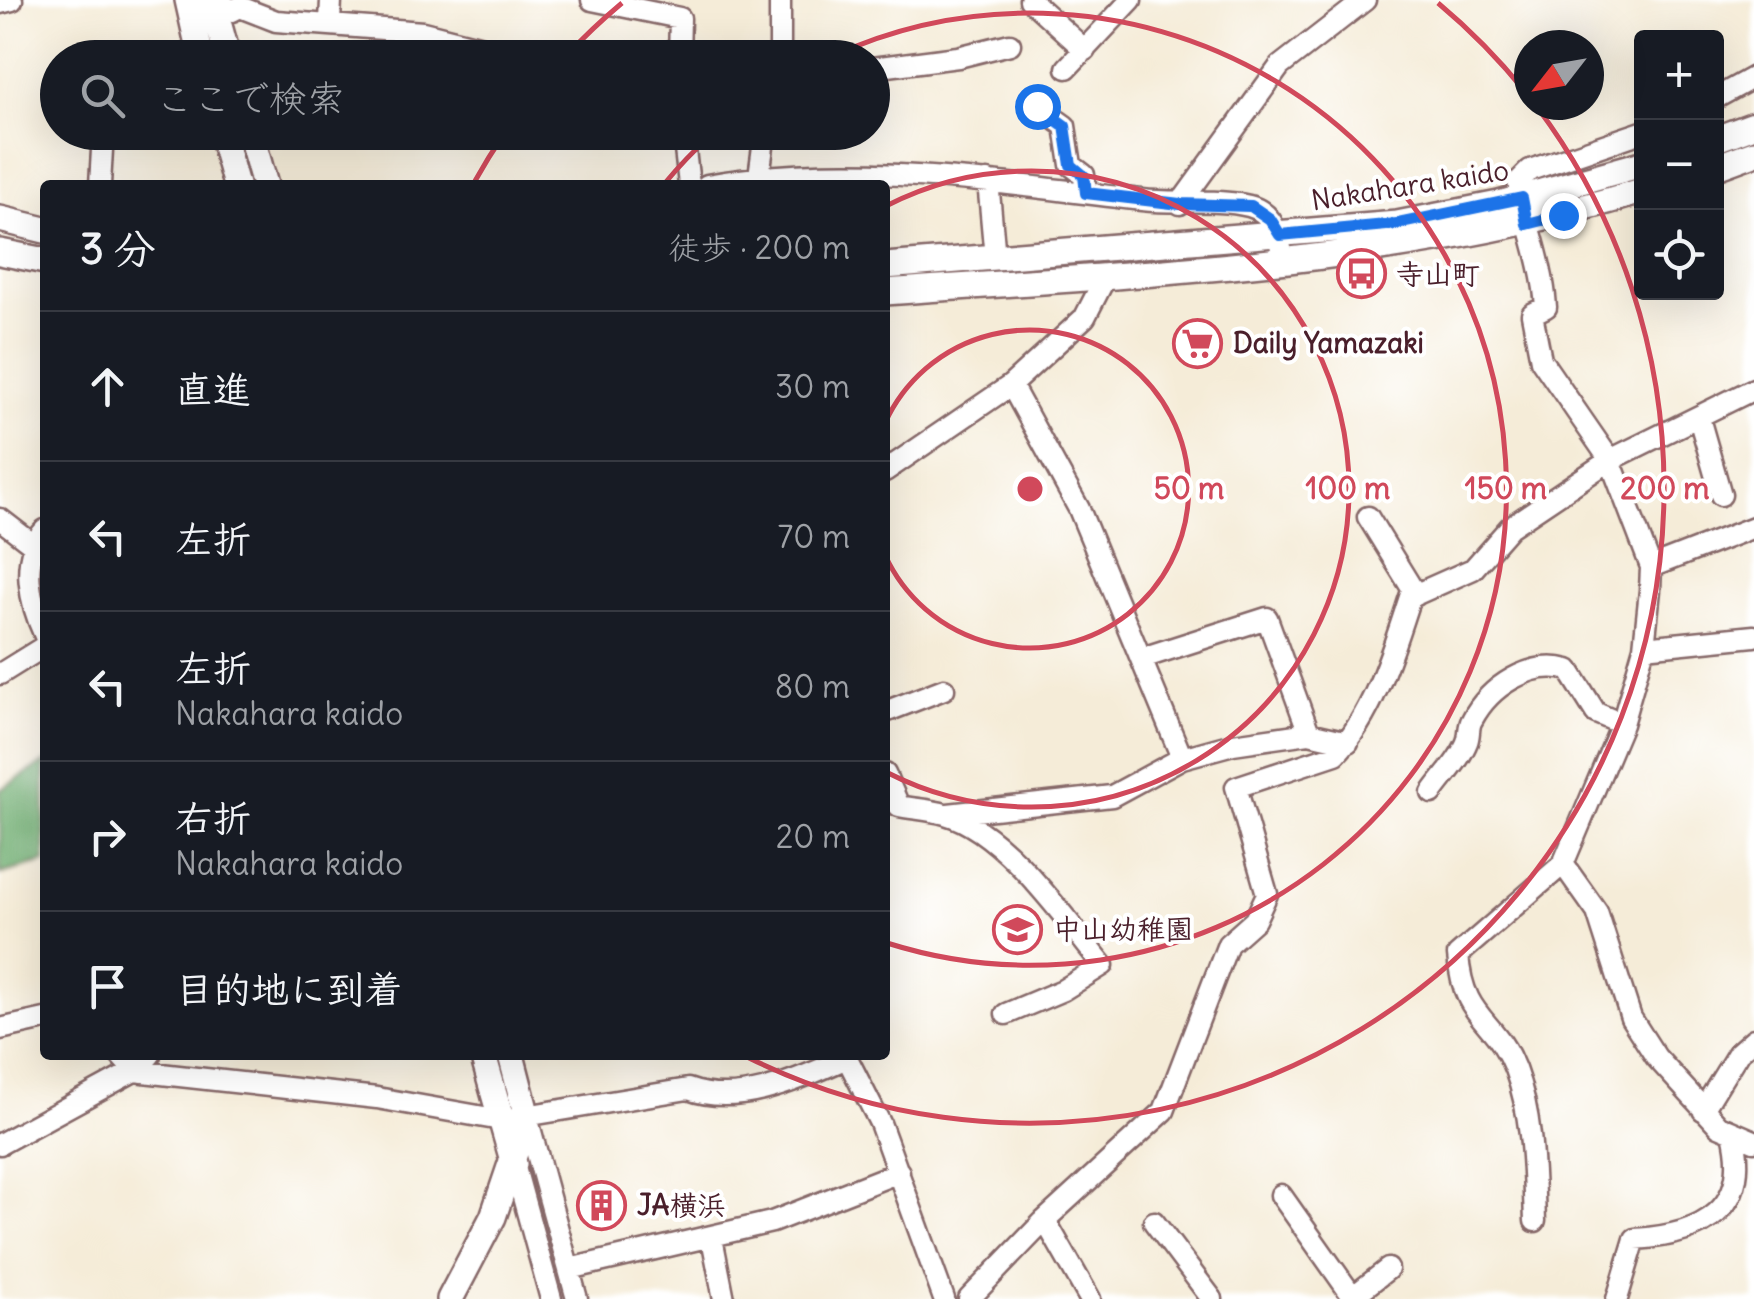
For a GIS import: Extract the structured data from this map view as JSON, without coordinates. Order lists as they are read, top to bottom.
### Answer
{
  "streets": {
    "main road": ["Nakahara kaido"]
  },
  "places": {
    "bus stop": ["寺山町"],
    "supermarket": ["Daily Yamazaki"],
    "school or university": ["中山幼稚園"],
    "building": ["JA横浜"]
  },
  "north": "bottom left",
  "page": {
    "map_buttons": ["+", "−"],
    "search": "ここで検索",
    "heading": ["3 分", "徒歩 · 200 m"],
    "list": [
      ["直進", "30 m"],
      ["左折", "70 m"],
      ["左折", "Nakahara kaido", "80 m"],
      ["右折", "Nakahara kaido", "20 m"],
      "目的地に到着"
    ]
  },
  "rings": [
    "50 m",
    "100 m",
    "150 m",
    "200 m"
  ]
}
